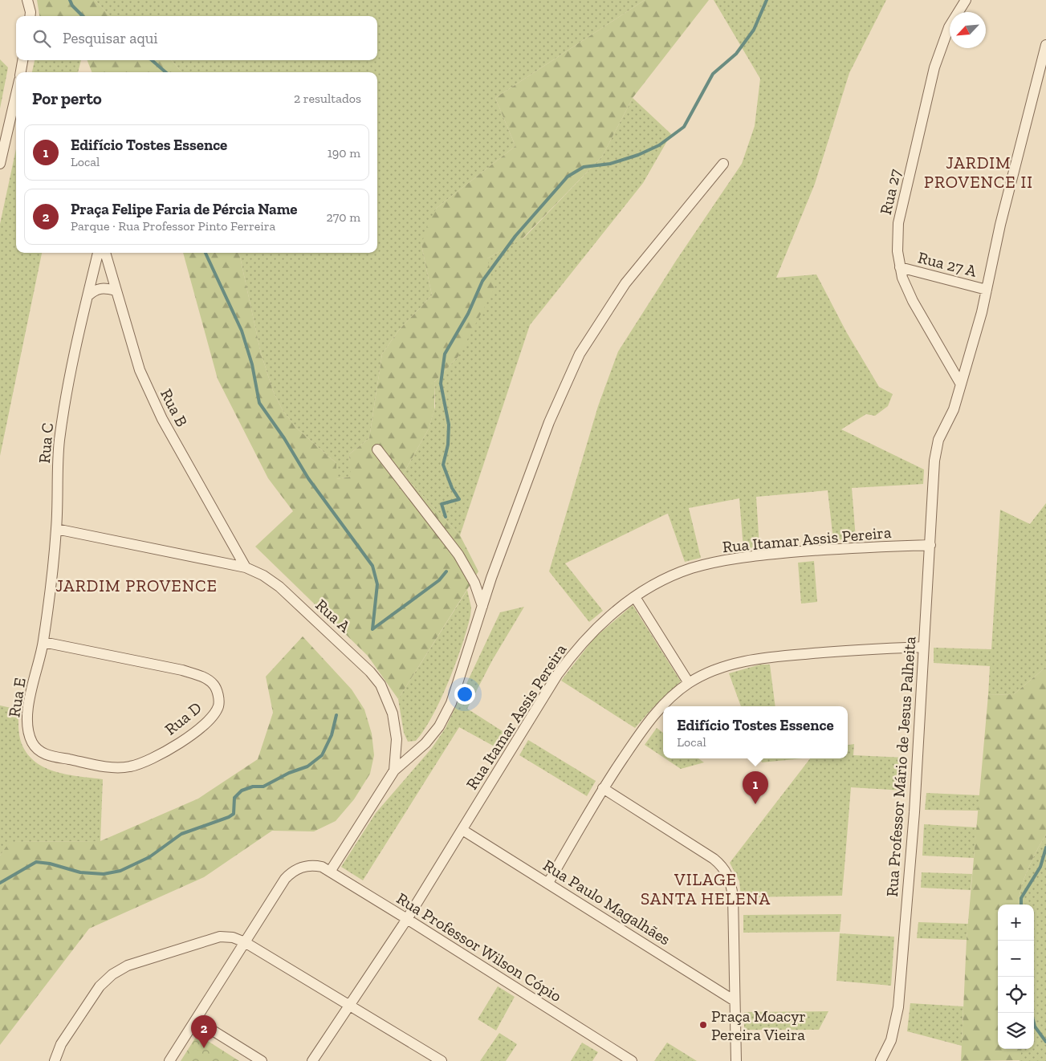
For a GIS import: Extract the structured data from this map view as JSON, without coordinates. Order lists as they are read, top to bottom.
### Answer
{
  "streets": {
    "street": [
      "Rua 27",
      "Rua 27 A",
      "Rua B",
      "Rua C",
      "Rua Itamar Assis Pereira",
      "Rua A",
      "Rua E",
      "Rua D",
      "Rua Professor Mário de Jesus Palheita",
      "Rua Paulo Magalhães",
      "Rua Professor Wilson Cópio"
    ]
  },
  "crossings": [
    ["Rua 27", "Rua 27 A"],
    ["Rua 27", "Rua Professor Mário de Jesus Palheita"],
    ["Rua B", "Rua A"],
    ["Rua C", "Rua A"],
    ["Rua C", "Rua E"],
    ["Rua C", "Rua D"],
    ["Rua Itamar Assis Pereira", "Rua Professor Mário de Jesus Palheita"],
    ["Rua Itamar Assis Pereira", "Rua Paulo Magalhães"],
    ["Rua Itamar Assis Pereira", "Rua Professor Wilson Cópio"],
    ["Rua A", "Rua Professor Wilson Cópio"],
    ["Rua E", "Rua D"]
  ],
  "districts": ["JARDIM PROVENCE II", "JARDIM PROVENCE", "VILAGE SANTA HELENA"],
  "places": ["Praça Moacyr Pereira Vieira"],
  "north": "bottom left",
  "page": {
    "search": "Pesquisar aqui",
    "heading": ["Por perto", "2 resultados"],
    "list": [
      {
        "mark": "1",
        "name": "Edifício Tostes Essence",
        "note": "Local",
        "value": "190 m"
      },
      {
        "mark": "2",
        "name": "Praça Felipe Faria de Pércia Name",
        "note": "Parque · Rua Professor Pinto Ferreira",
        "value": "270 m"
      }
    ],
    "popup": ["Edifício Tostes Essence", "Local"],
    "pins": ["1", "2"],
    "map_buttons": ["+", "−"]
  }
}
